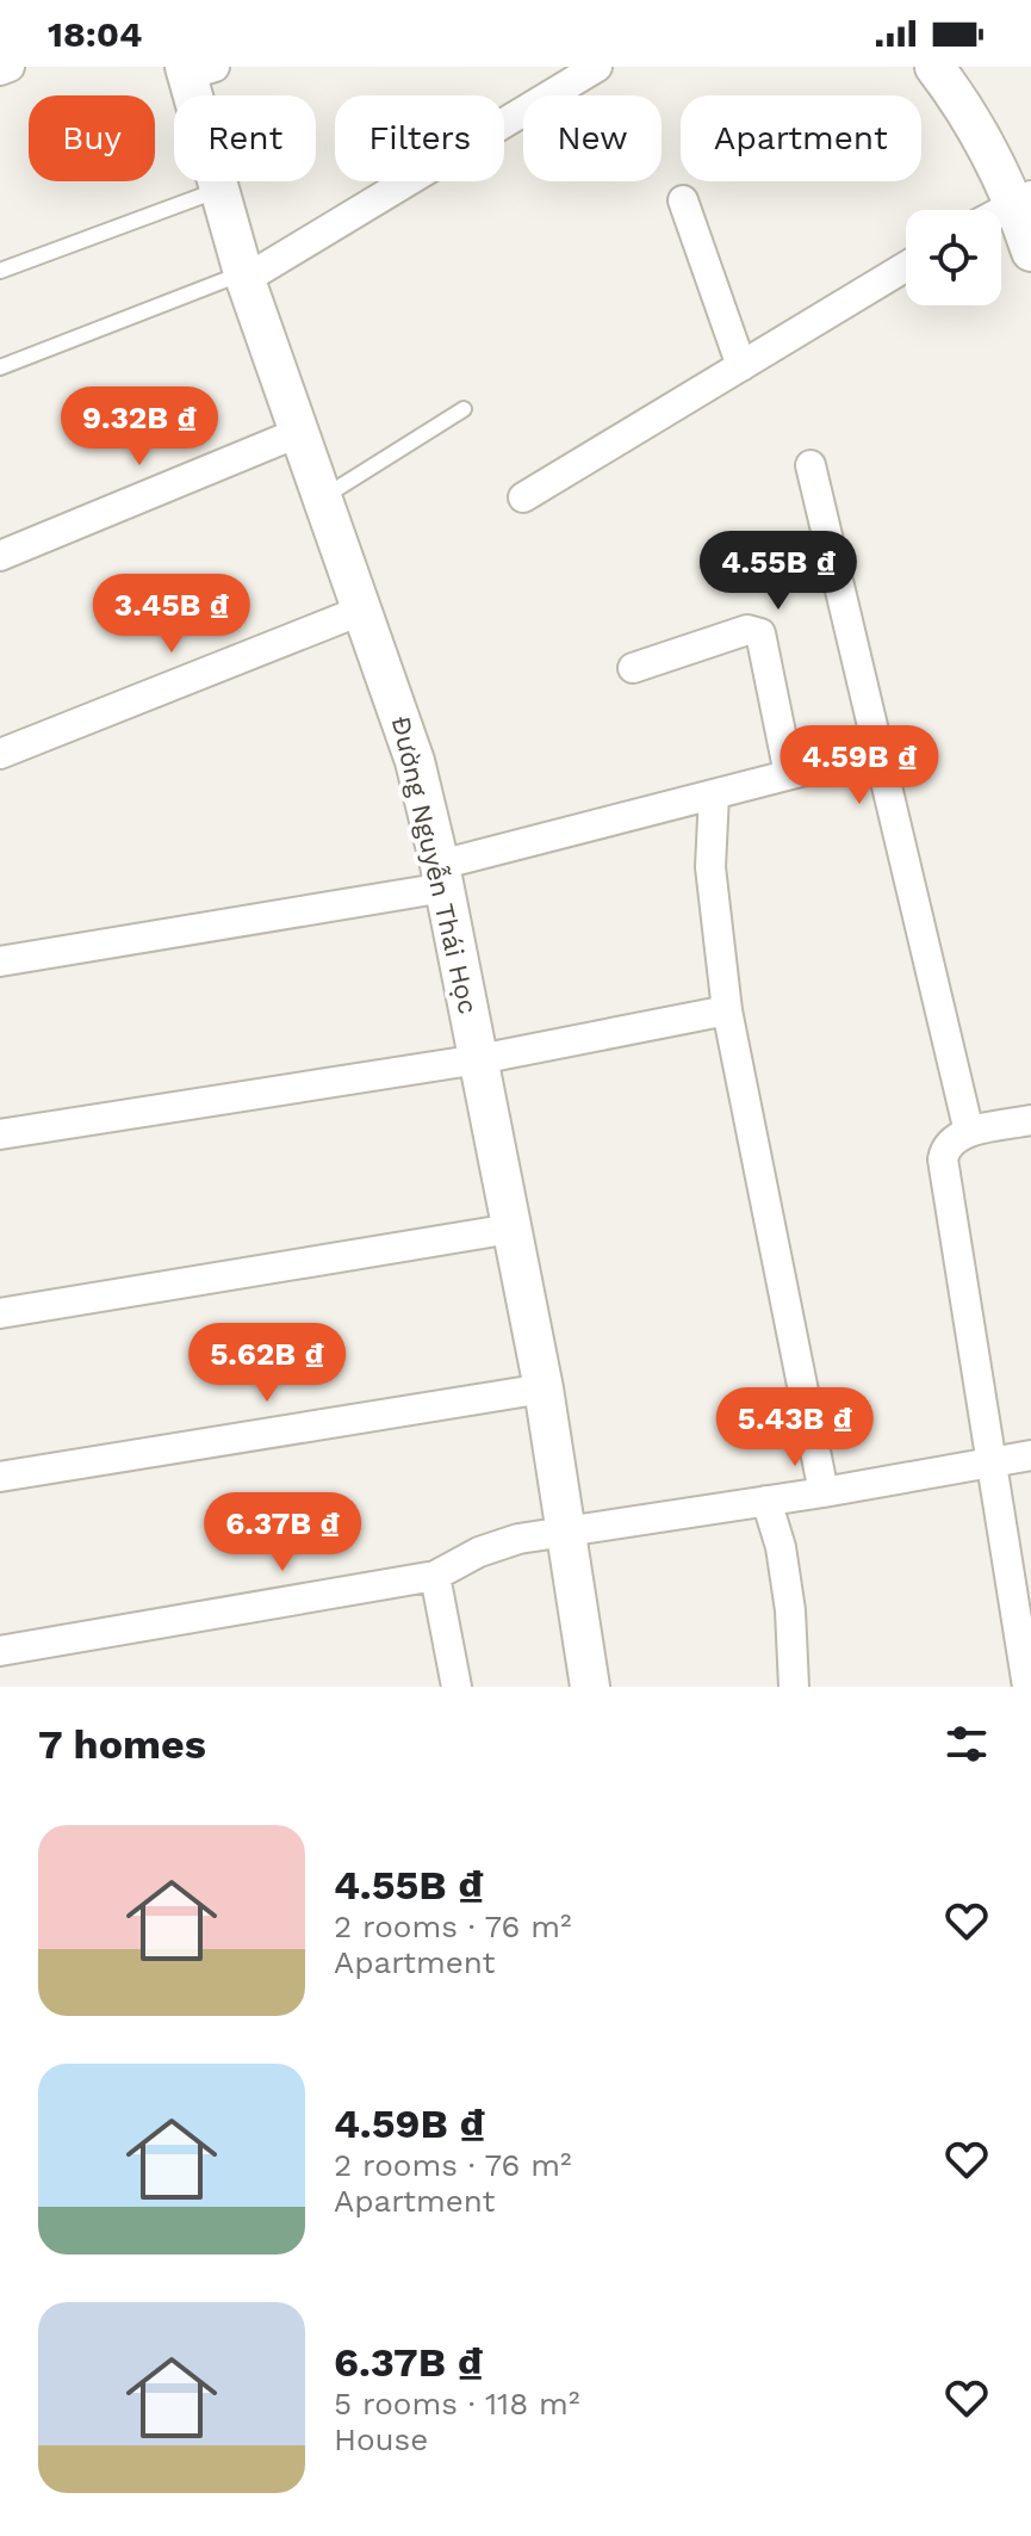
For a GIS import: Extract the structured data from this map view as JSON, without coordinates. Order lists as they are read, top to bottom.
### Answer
{
  "streets": {
    "street": ["Đường Nguyễn Thái Học"]
  },
  "page": {
    "status": "18:04",
    "chip": [
      "Buy",
      "Rent",
      "Filters",
      "New",
      "Apartment"
    ],
    "price": [
      "9.32B ₫",
      "4.55B ₫",
      "3.45B ₫",
      "4.59B ₫",
      "5.62B ₫",
      "5.43B ₫",
      "6.37B ₫"
    ],
    "heading": "7 homes",
    "list": [
      {
        "name": "4.55B ₫",
        "note": "2 rooms · 76 m² · Apartment"
      },
      {
        "name": "4.59B ₫",
        "note": "2 rooms · 76 m² · Apartment"
      },
      {
        "name": "6.37B ₫",
        "note": "5 rooms · 118 m² · House"
      }
    ]
  }
}
